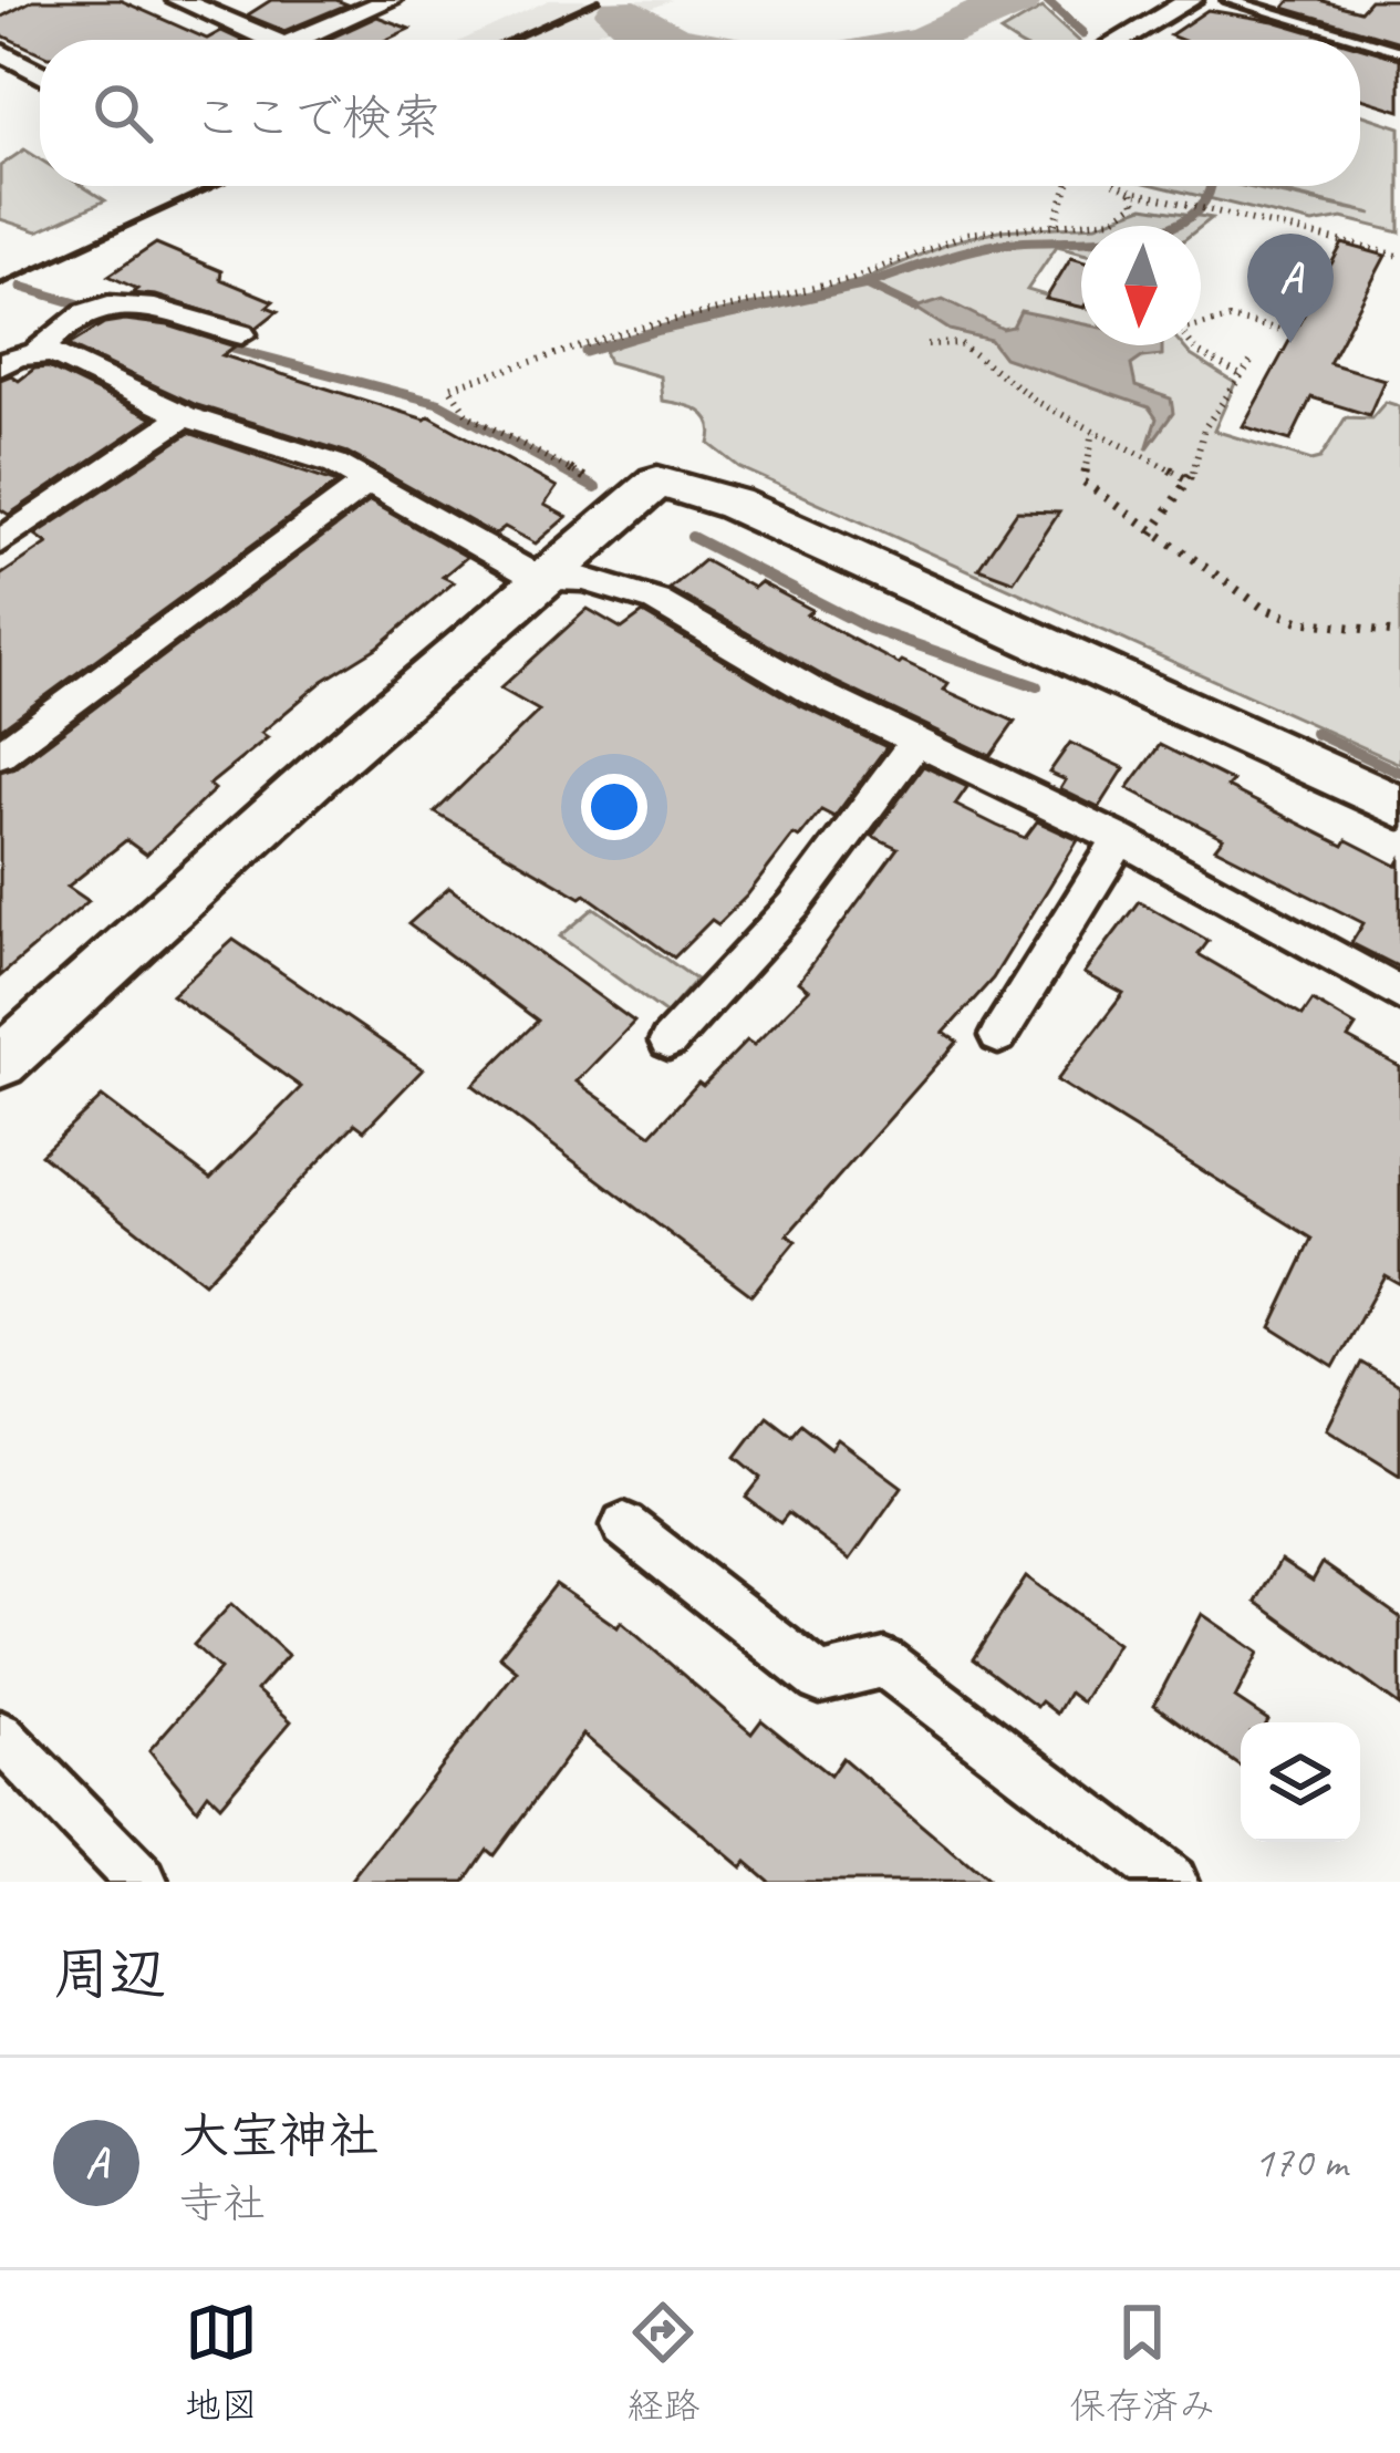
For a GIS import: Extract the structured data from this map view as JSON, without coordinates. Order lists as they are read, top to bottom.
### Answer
{
  "north": "bottom",
  "page": {
    "search": "ここで検索",
    "pins": "A",
    "heading": "周辺",
    "list": [
      {
        "mark": "A",
        "name": "大宝神社",
        "note": "寺社",
        "value": "170 m"
      }
    ],
    "nav": ["地図", "経路", "保存済み"]
  }
}
